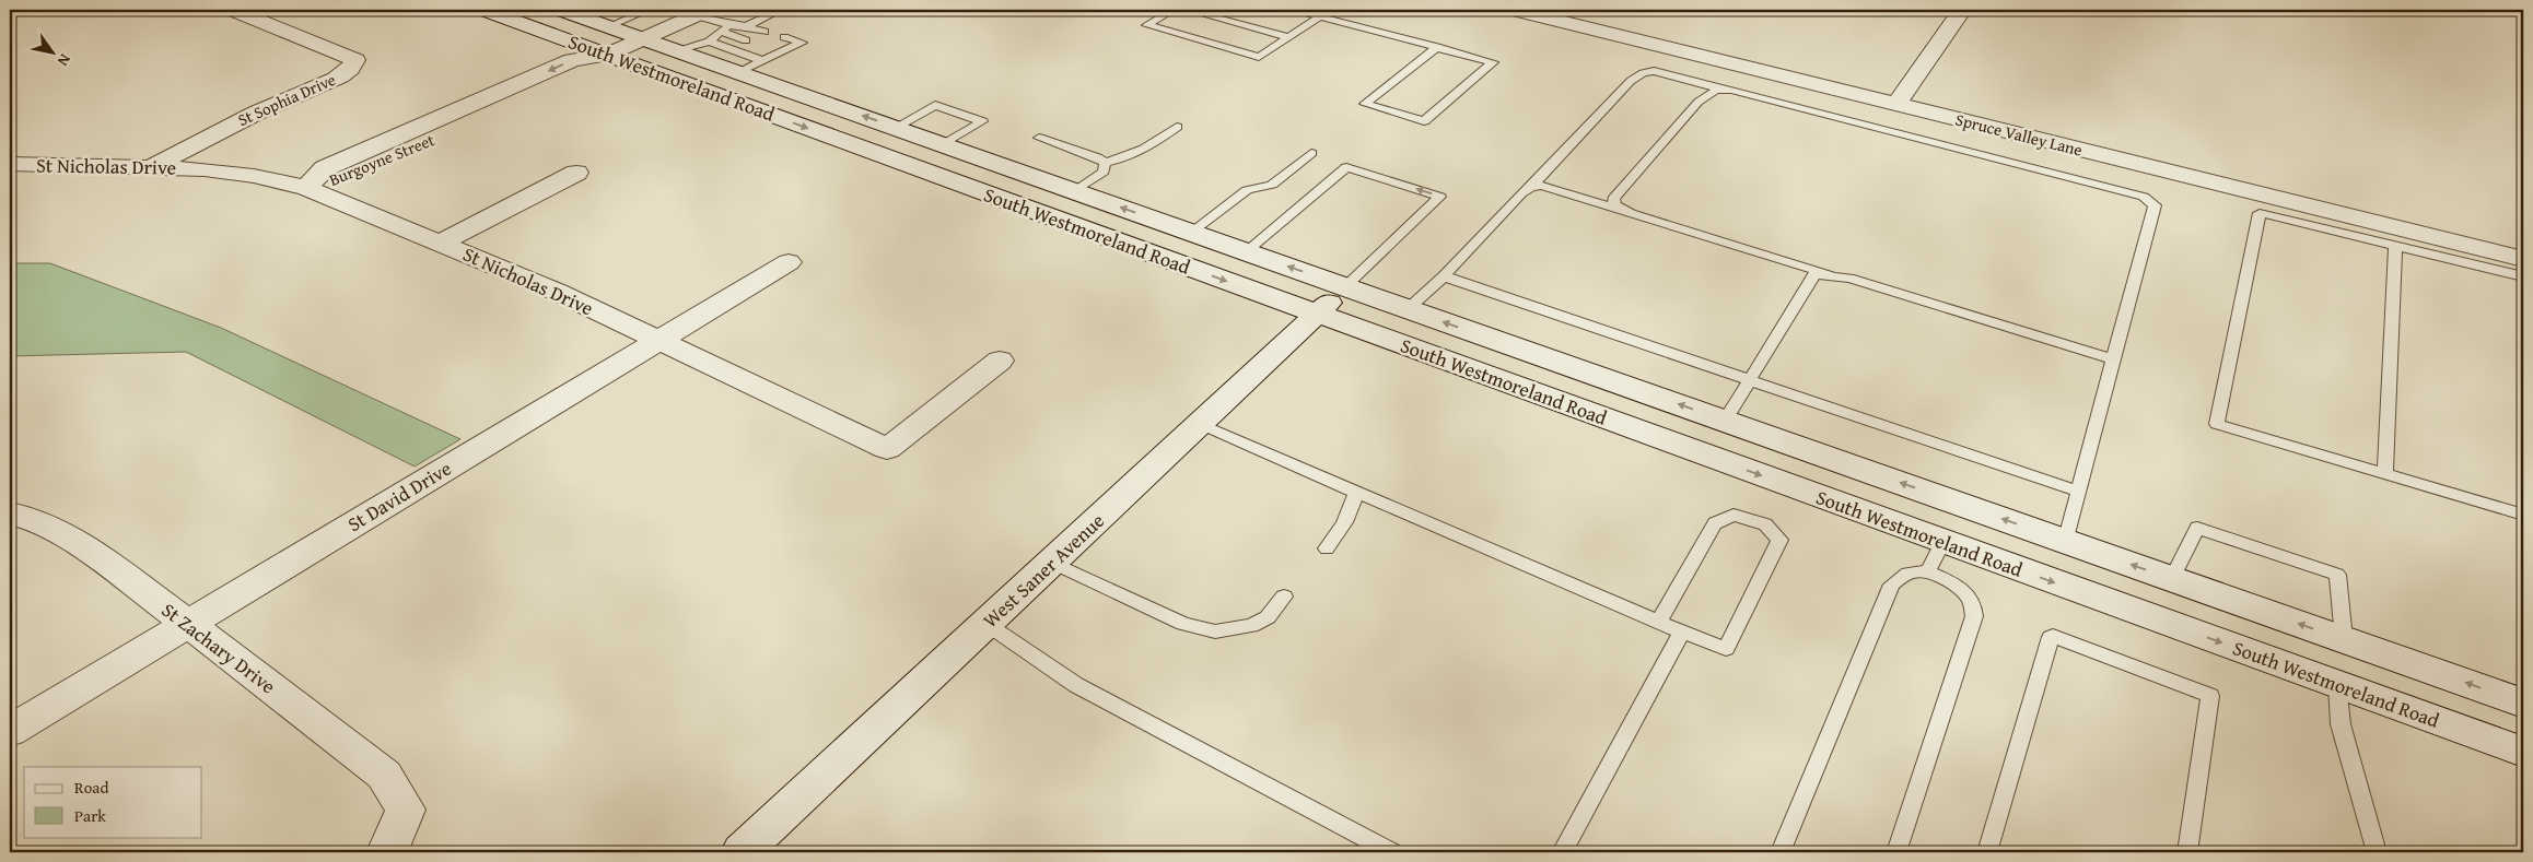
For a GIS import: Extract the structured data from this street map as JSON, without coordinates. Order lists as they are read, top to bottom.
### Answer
{
  "streets": {
    "street": [
      "South Westmoreland Road",
      "St Sophia Drive",
      "Spruce Valley Lane",
      "Burgoyne Street",
      "St Nicholas Drive",
      "St David Drive",
      "West Saner Avenue",
      "St Zachary Drive"
    ]
  },
  "crossings": [
    ["South Westmoreland Road", "Burgoyne Street"],
    ["South Westmoreland Road", "West Saner Avenue"],
    ["St Sophia Drive", "St Nicholas Drive"],
    ["Burgoyne Street", "St Nicholas Drive"],
    ["St Nicholas Drive", "St David Drive"],
    ["St David Drive", "St Zachary Drive"]
  ],
  "legend": ["Road", "Park"],
  "north": "bottom right"
}
